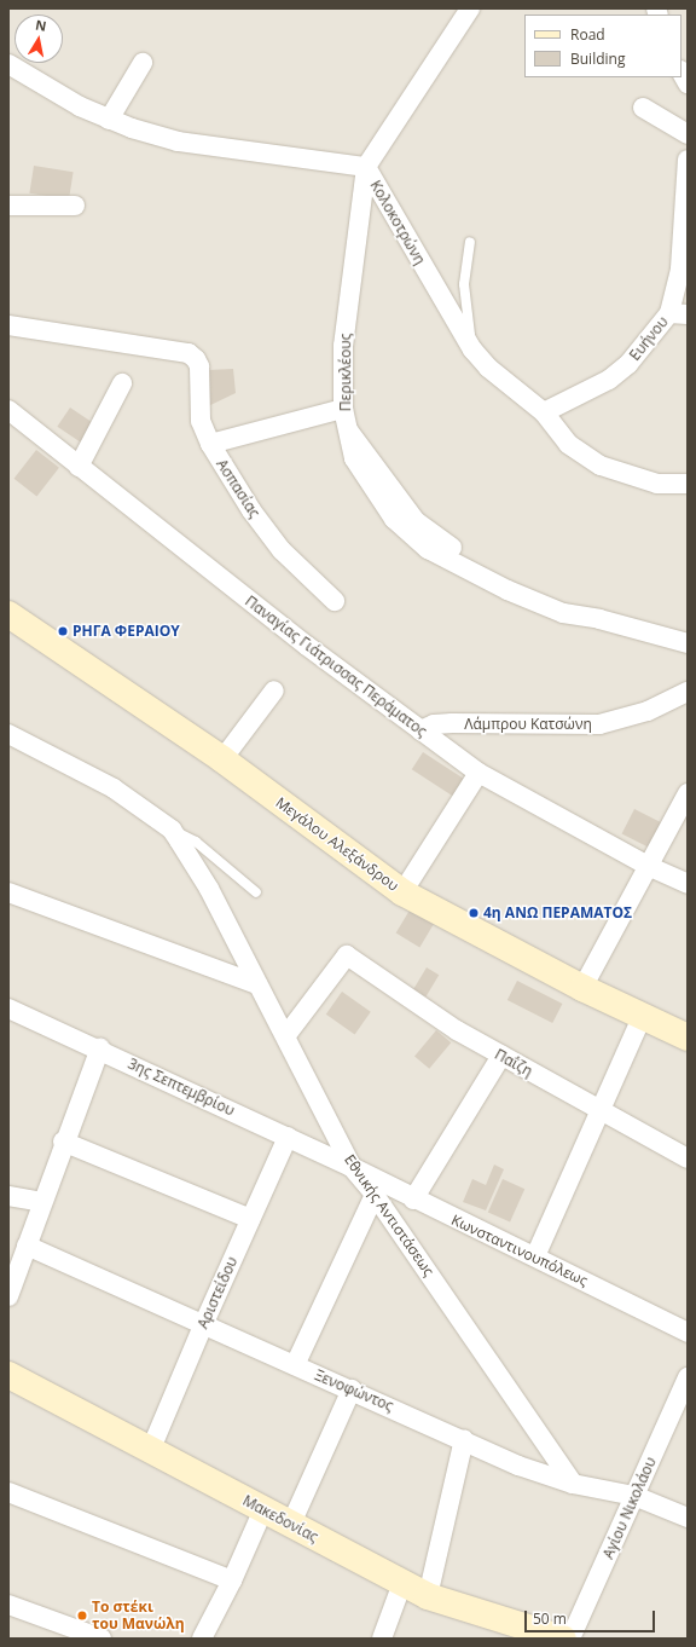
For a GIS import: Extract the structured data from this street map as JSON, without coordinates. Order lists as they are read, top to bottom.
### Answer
{
  "streets": {
    "street": [
      "Κολοκοτρώνη",
      "Ευήνου",
      "Περικλέους",
      "Ασπασίας",
      "Παναγίας Γιάτρισσας Περάματος",
      "Λάμπρου Κατσώνη",
      "Μεγάλου Αλεξάνδρου",
      "Παΐζη",
      "3ης Σεπτεμβρίου",
      "Εθνικής Αντιστάσεως",
      "Κωνσταντινουπόλεως",
      "Αριστείδου",
      "Ξενοφώντος",
      "Αγίου Νικολάου",
      "Μακεδονίας"
    ]
  },
  "crossings": [
    ["Κολοκοτρώνη", "Ευήνου"],
    ["Κολοκοτρώνη", "Περικλέους"],
    ["Παναγίας Γιάτρισσας Περάματος", "Λάμπρου Κατσώνη"],
    ["Παΐζη", "Εθνικής Αντιστάσεως"],
    ["3ης Σεπτεμβρίου", "Εθνικής Αντιστάσεως"],
    ["3ης Σεπτεμβρίου", "Κωνσταντινουπόλεως"],
    ["3ης Σεπτεμβρίου", "Αριστείδου"],
    ["Εθνικής Αντιστάσεως", "Κωνσταντινουπόλεως"],
    ["Εθνικής Αντιστάσεως", "Ξενοφώντος"],
    ["Αριστείδου", "Ξενοφώντος"],
    ["Αριστείδου", "Μακεδονίας"],
    ["Ξενοφώντος", "Αγίου Νικολάου"]
  ],
  "places": ["ΡΗΓΑ ΦΕΡΑΙΟΥ", "4η ΑΝΩ ΠΕΡΑΜΑΤΟΣ", "Το στέκι του Μανώλη"],
  "legend": ["Road", "Building"],
  "scale_bar": "50 m",
  "north": "top"
}
